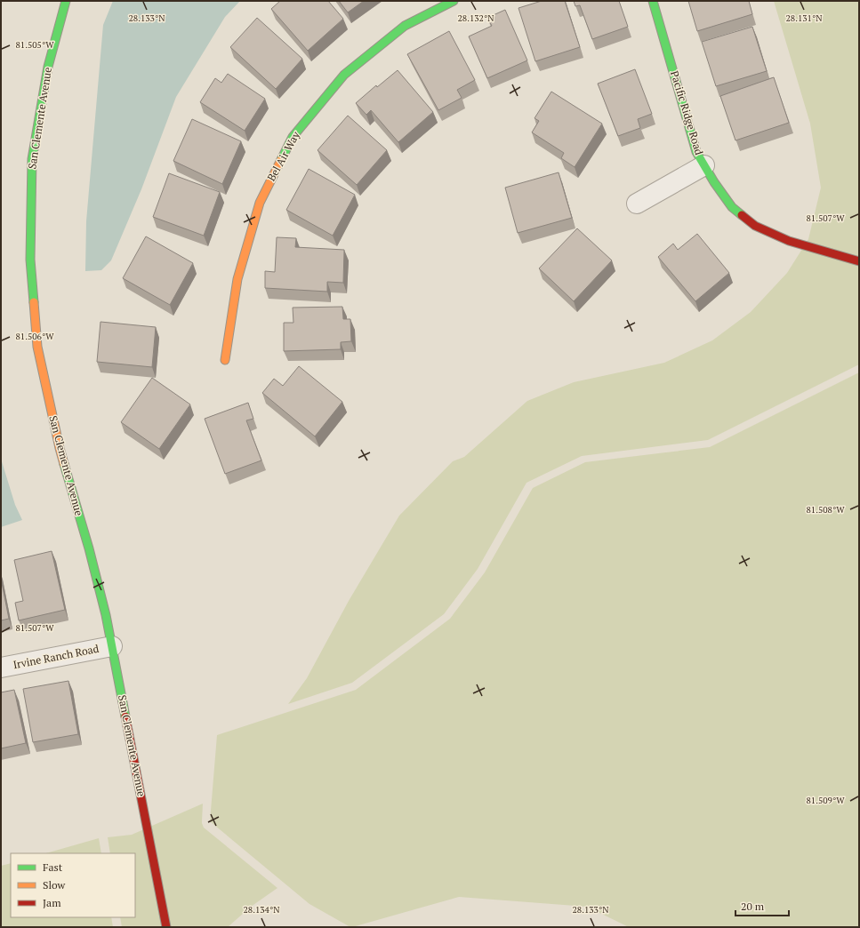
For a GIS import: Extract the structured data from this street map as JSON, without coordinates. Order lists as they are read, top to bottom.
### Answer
{
  "streets": {
    "street": [
      "Pacific Ridge Road",
      "San Clemente Avenue",
      "Bel Air Way",
      "Irvine Ranch Road"
    ]
  },
  "crossings": [
    ["San Clemente Avenue", "Irvine Ranch Road"]
  ],
  "legend": ["Fast", "Slow", "Jam"],
  "scale_bar": "20 m",
  "coordinates": [
    "28.133°N",
    "28.132°N",
    "28.131°N",
    "81.505°W",
    "81.507°W",
    "81.506°W",
    "81.508°W",
    "81.509°W",
    "28.134°N"
  ]
}
